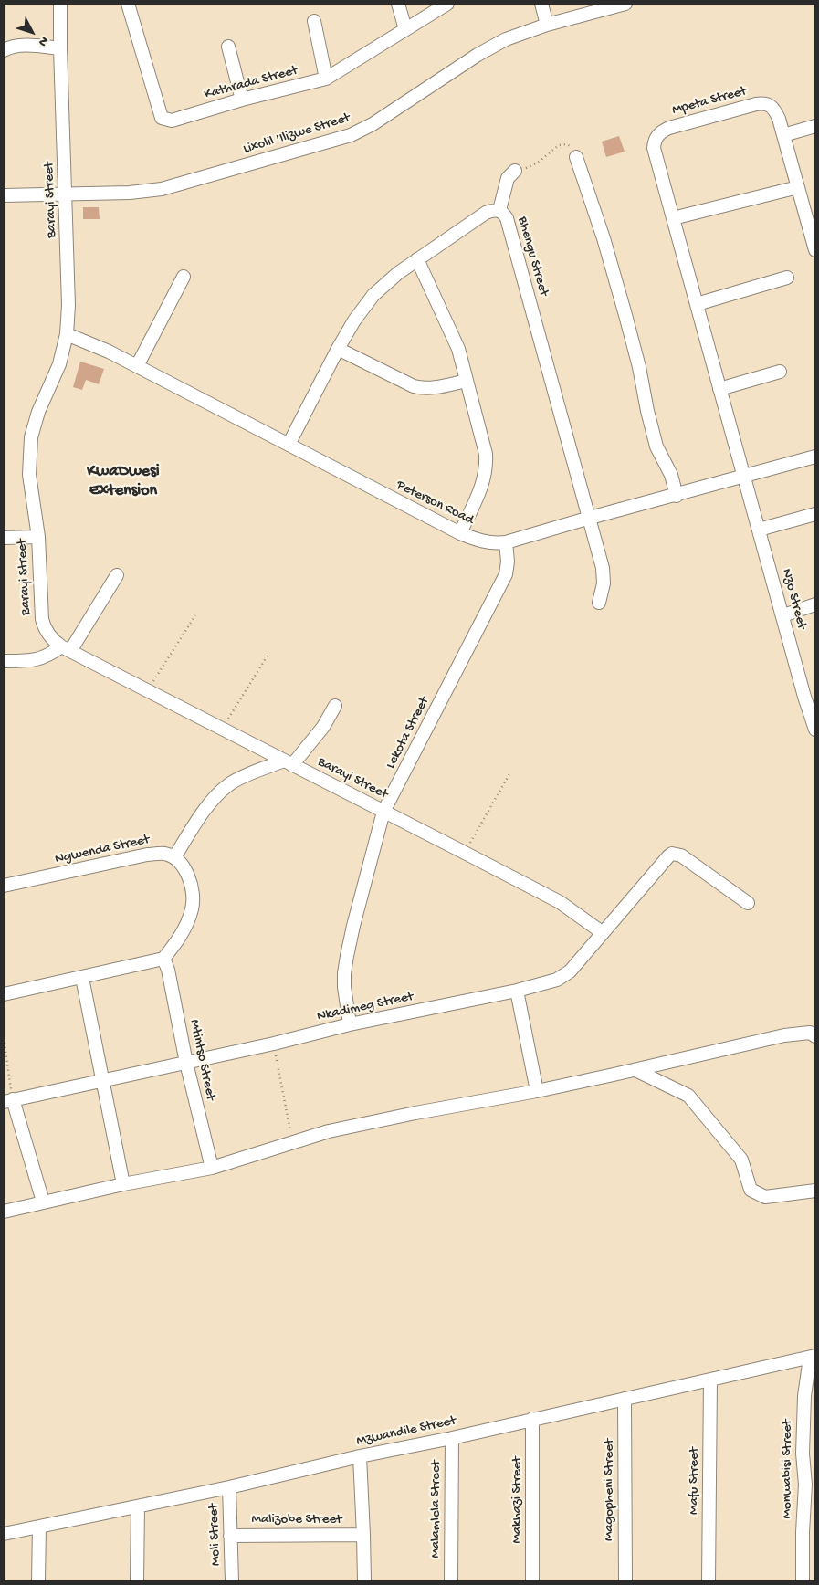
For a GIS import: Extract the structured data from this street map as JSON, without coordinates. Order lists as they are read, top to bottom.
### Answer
{
  "streets": {
    "street": [
      "Kathrada Street",
      "Mpeta Street",
      "Lixolil 'Ilizwe Street",
      "Barayi Street",
      "Bhengu Street",
      "Peterson Road",
      "Nzo Street",
      "Lekota Street",
      "Ngwenda Street",
      "Nkadimeg Street",
      "Mtintso Street",
      "Mzwandile Street",
      "Monwabisi Street",
      "Mafu Street",
      "Magopheni Street",
      "Makhazi Street",
      "Malamlela Street",
      "Malizobe Street",
      "Moli Street"
    ]
  },
  "crossings": [
    ["Mpeta Street", "Peterson Road"],
    ["Mpeta Street", "Nzo Street"],
    ["Lixolil 'Ilizwe Street", "Barayi Street"],
    ["Barayi Street", "Peterson Road"],
    ["Barayi Street", "Lekota Street"],
    ["Barayi Street", "Nkadimeg Street"],
    ["Bhengu Street", "Peterson Road"],
    ["Peterson Road", "Nzo Street"],
    ["Peterson Road", "Lekota Street"],
    ["Lekota Street", "Nkadimeg Street"],
    ["Nkadimeg Street", "Mtintso Street"],
    ["Mzwandile Street", "Monwabisi Street"],
    ["Mzwandile Street", "Mafu Street"],
    ["Mzwandile Street", "Magopheni Street"],
    ["Mzwandile Street", "Makhazi Street"],
    ["Mzwandile Street", "Malamlela Street"],
    ["Mzwandile Street", "Moli Street"],
    ["Malizobe Street", "Moli Street"]
  ],
  "districts": ["KwaDwesi Extension"],
  "north": "bottom right"
}
